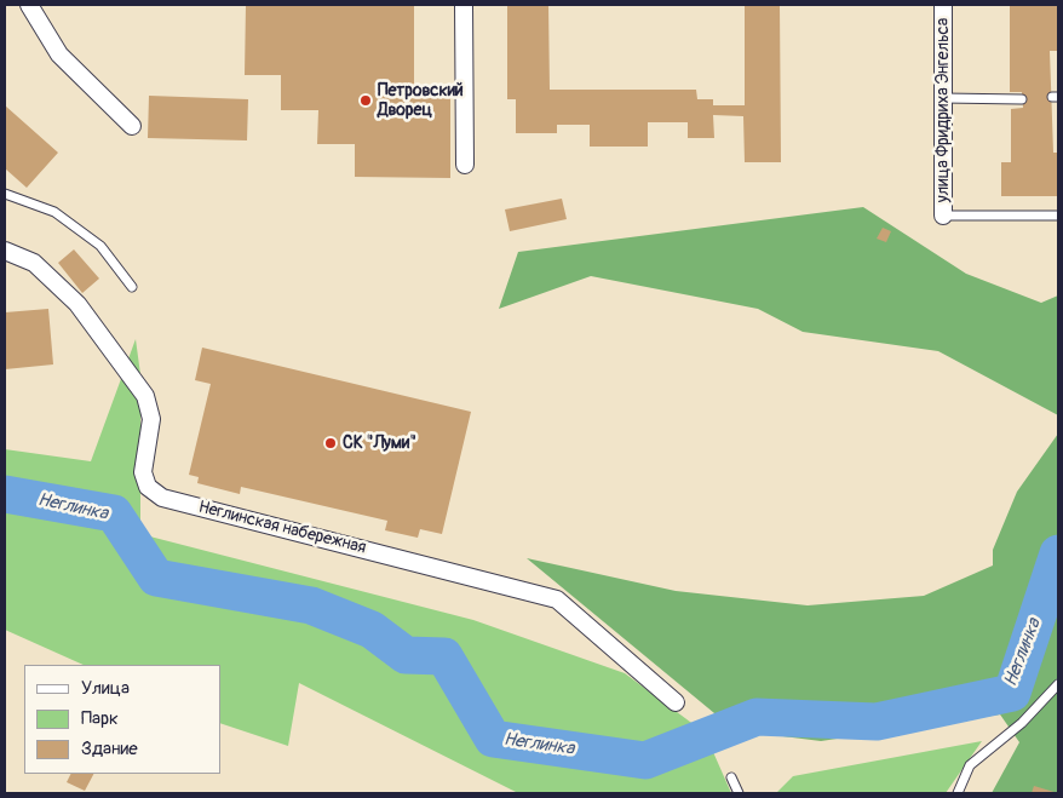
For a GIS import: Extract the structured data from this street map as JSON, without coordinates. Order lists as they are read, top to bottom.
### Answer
{
  "streets": {
    "street": ["улица Фридриха Энгельса", "Неглинская набережная"]
  },
  "water": ["Неглинка"],
  "places": ["Петровский Дворец", "СК \"Луми\""],
  "legend": ["Улица", "Парк", "Здание"]
}
